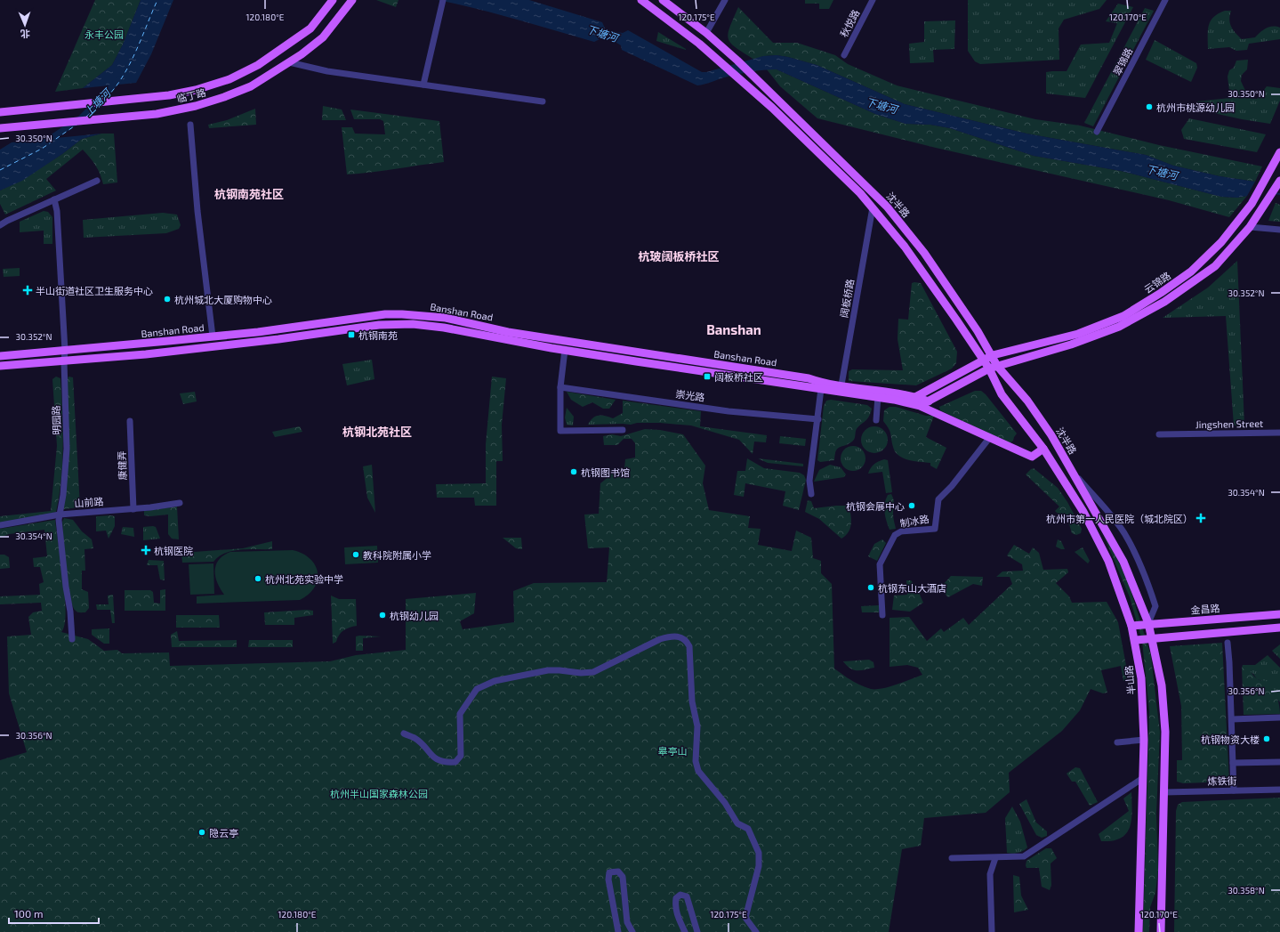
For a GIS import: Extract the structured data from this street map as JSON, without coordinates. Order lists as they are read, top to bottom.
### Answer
{
  "streets": {
    "main road": [
      "临丁路",
      "沈半路",
      "云锦路",
      "Banshan Road",
      "金昌路",
      "半山路"
    ],
    "street": [
      "秋悦路",
      "翠锦路",
      "阔板桥路",
      "崇光路",
      "明园路",
      "Jingshen Street",
      "康健弄",
      "山前路",
      "制冰路",
      "炼铁街"
    ]
  },
  "crossings": [
    ["沈半路", "云锦路"],
    ["阔板桥路", "Banshan Road"],
    ["Banshan Road", "明园路"],
    ["Banshan Road", "制冰路"],
    ["Banshan Road", "半山路"],
    ["明园路", "山前路"],
    ["康健弄", "山前路"],
    ["金昌路", "半山路"]
  ],
  "districts": [
    "杭钢南苑社区",
    "杭玻阔板桥社区",
    "Banshan",
    "杭钢北苑社区"
  ],
  "water": ["下塘河", "上塘河"],
  "parks": ["永丰公园", "皋亭山", "杭州半山国家森林公园"],
  "places": {
    "other": [
      "杭州市桃源幼儿园",
      "杭州城北大厦购物中心",
      "杭钢图书馆",
      "杭钢会展中心",
      "教科院附属小学",
      "杭州北苑实验中学",
      "杭钢东山大酒店",
      "杭钢幼儿园",
      "杭钢物资大楼",
      "隐云亭"
    ],
    "health": ["半山街道社区卫生服务中心", "杭州市第一人民医院（城北院区）", "杭钢医院"],
    "transit": ["杭钢南苑", "阔板桥社区"]
  },
  "scale_bar": "100 m",
  "north": "bottom",
  "coordinates": [
    "120.180°E",
    "120.175°E",
    "120.170°E",
    "30.350°N",
    "30.352°N",
    "30.354°N",
    "30.356°N",
    "30.358°N"
  ]
}
